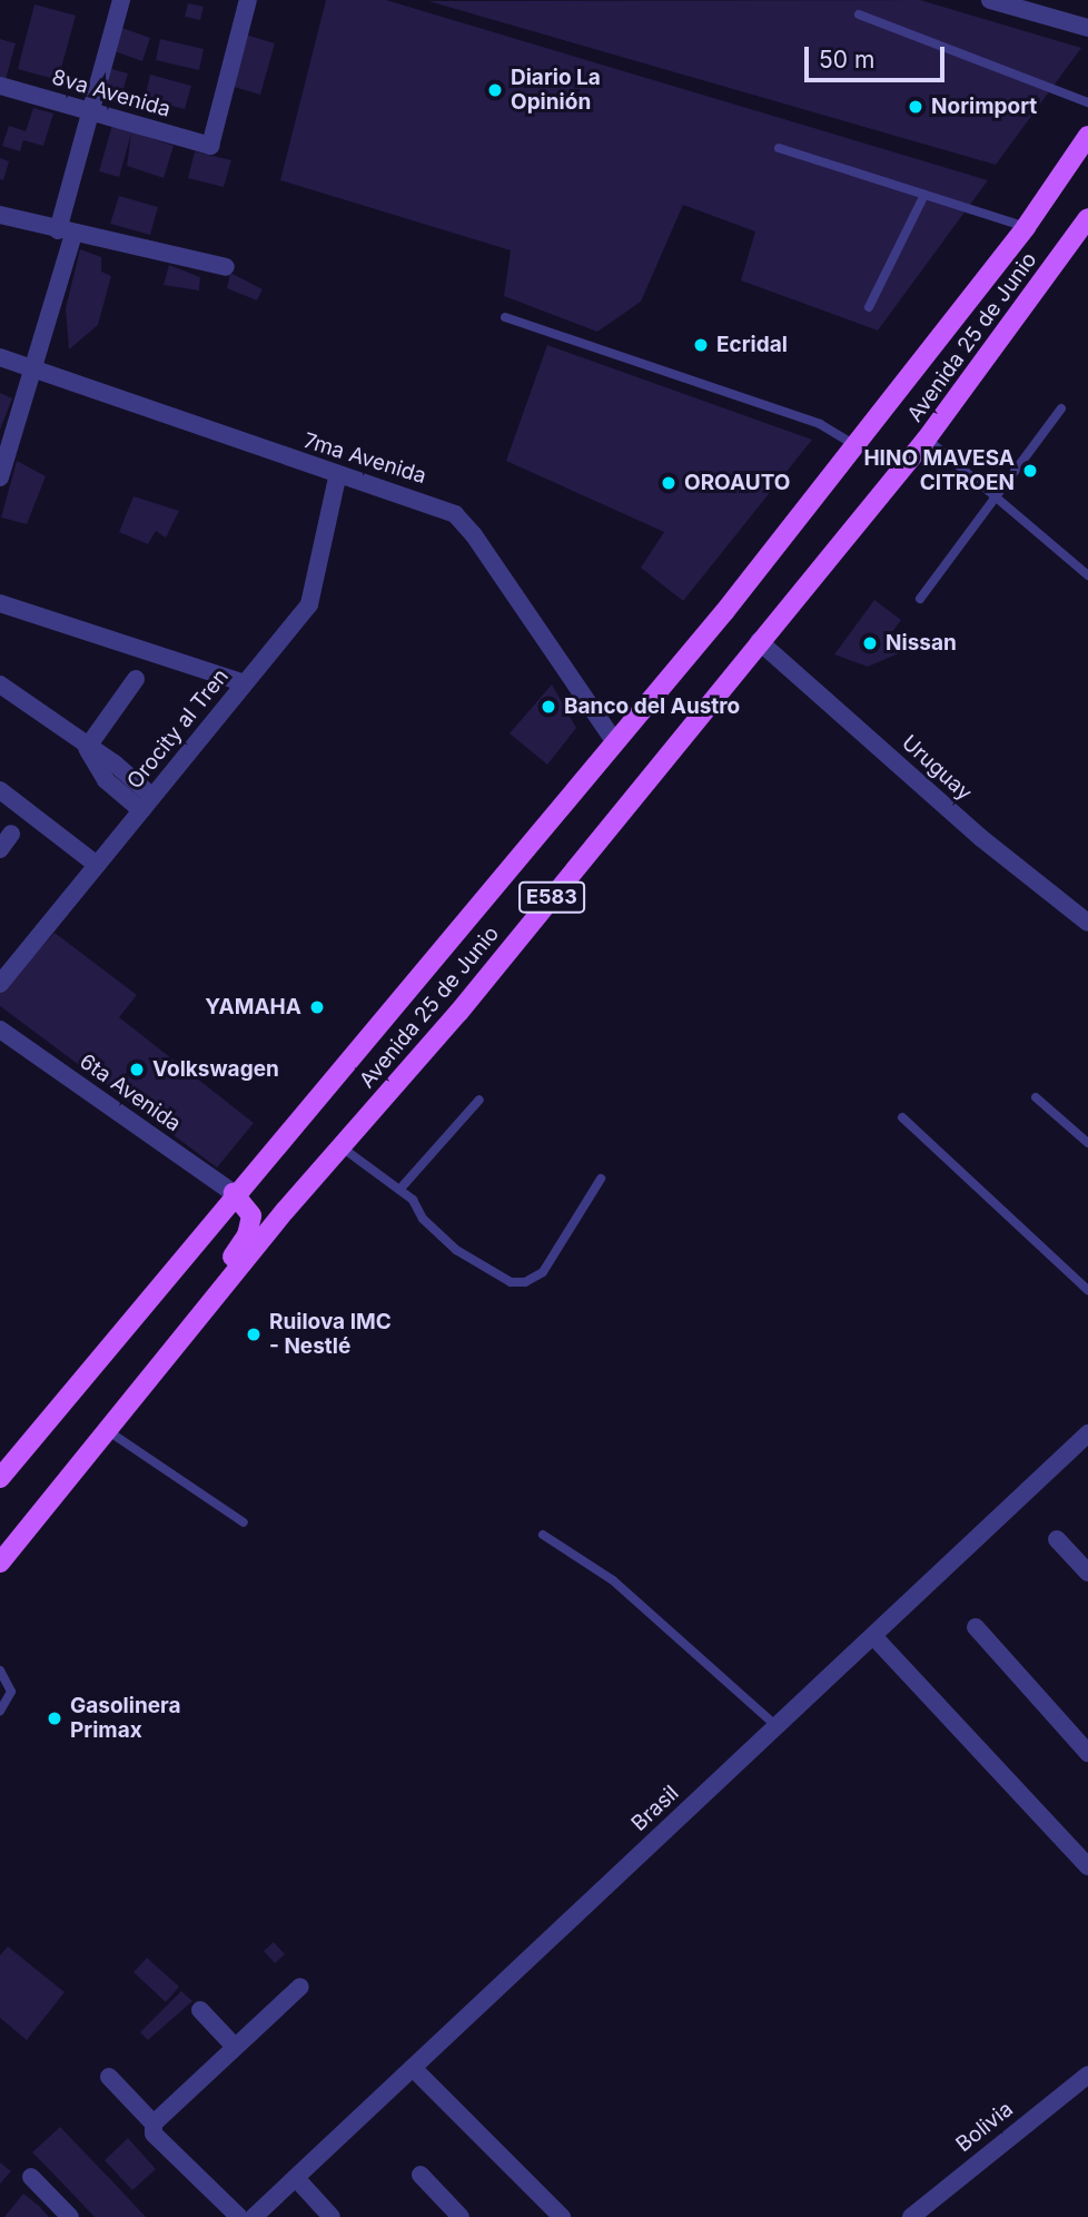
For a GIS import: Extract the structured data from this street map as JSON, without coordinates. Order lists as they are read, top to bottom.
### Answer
{
  "streets": {
    "main road": ["Avenida 25 de Junio", "E583"],
    "street": [
      "8va Avenida",
      "7ma Avenida",
      "Orocity al Tren",
      "Uruguay",
      "6ta Avenida",
      "Brasil",
      "Bolivia"
    ]
  },
  "crossings": [
    ["Avenida 25 de Junio", "7ma Avenida"],
    ["Avenida 25 de Junio", "Uruguay"],
    ["Avenida 25 de Junio", "6ta Avenida"],
    ["7ma Avenida", "Orocity al Tren"]
  ],
  "places": [
    "Diario La Opinión",
    "Norimport",
    "Ecridal",
    "HINO MAVESA CITROEN",
    "OROAUTO",
    "Nissan",
    "Banco del Austro",
    "YAMAHA",
    "Volkswagen",
    "Ruilova IMC - Nestlé",
    "Gasolinera Primax"
  ],
  "scale_bar": "50 m"
}
